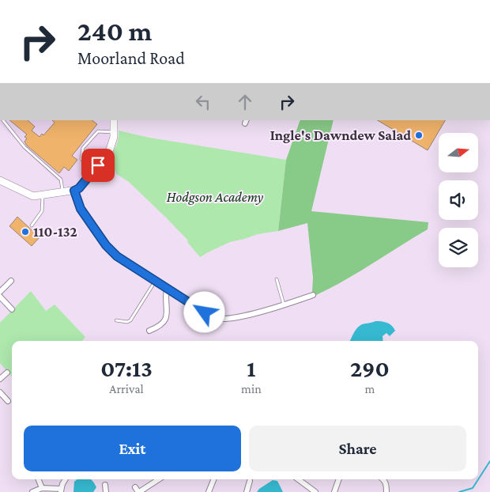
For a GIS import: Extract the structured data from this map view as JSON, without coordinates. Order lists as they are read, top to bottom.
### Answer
{
  "parks": ["Hodgson Academy"],
  "places": ["Ingle's Dawndew Salad", "110-132"],
  "north": "right",
  "page": {
    "turn": ["240 m", "Moorland Road"],
    "eta": [
      "07:13",
      "Arrival",
      "1",
      "min",
      "290",
      "m"
    ],
    "buttons": ["Exit", "Share"]
  }
}
